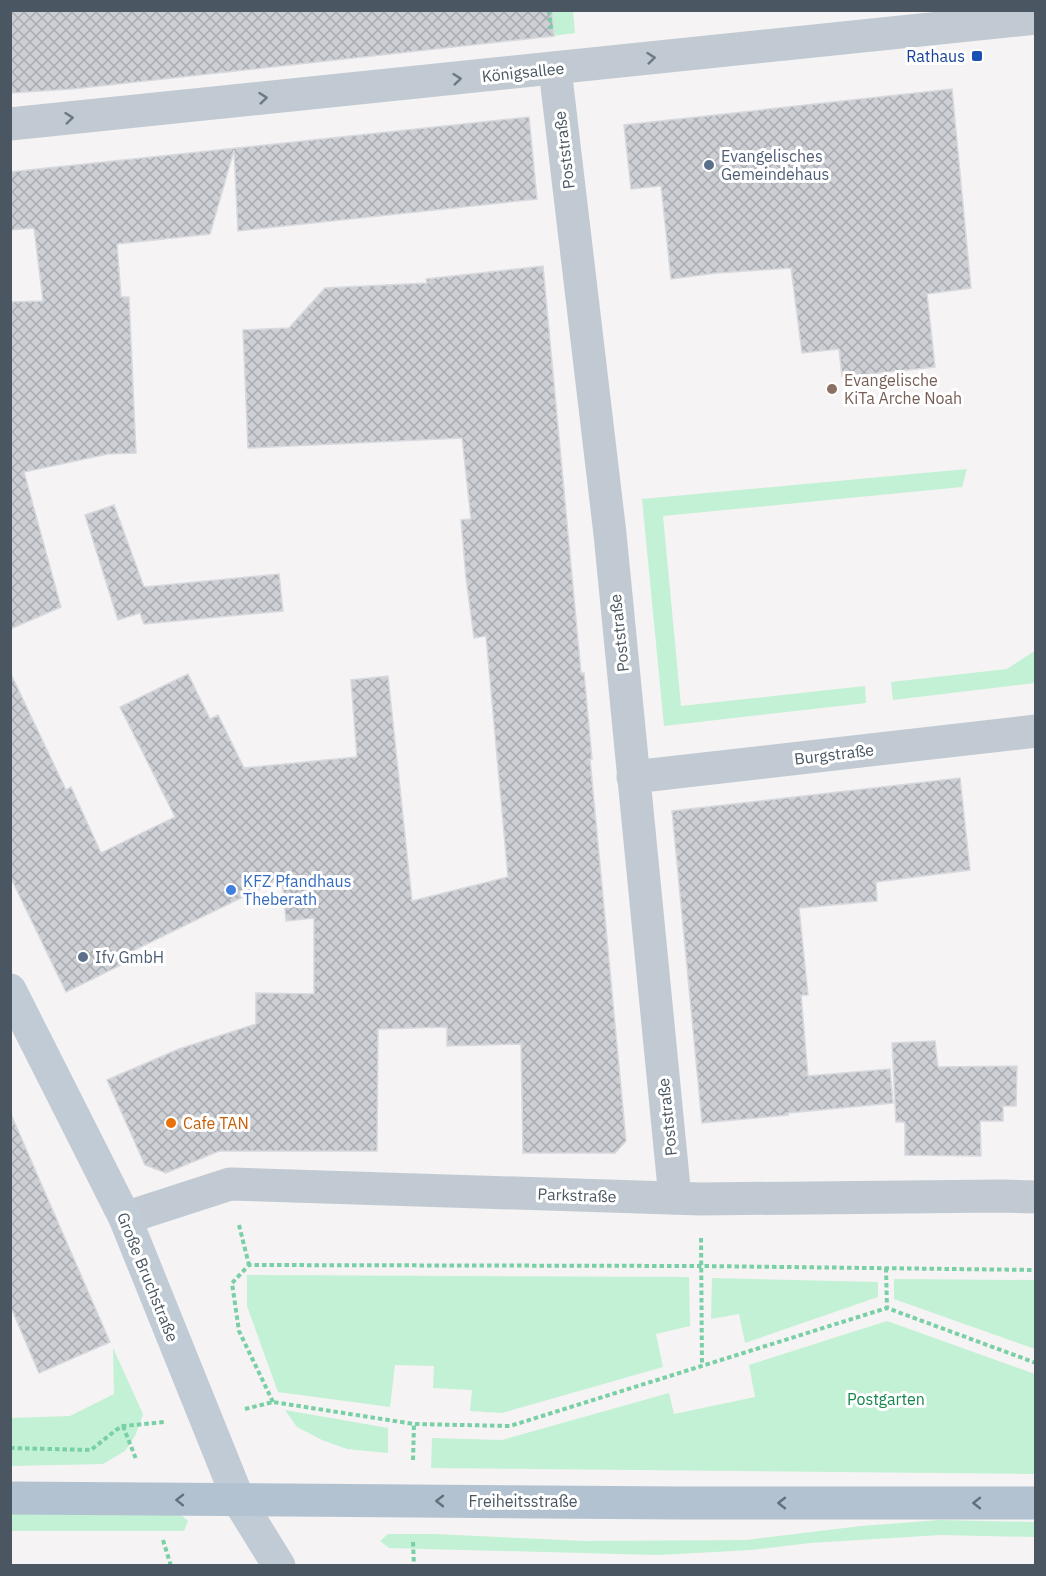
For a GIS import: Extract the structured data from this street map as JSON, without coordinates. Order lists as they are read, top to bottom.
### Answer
{
  "streets": {
    "main road": ["Große Bruchstraße", "Freiheitsstraße"],
    "street": [
      "Königsallee",
      "Poststraße",
      "Burgstraße",
      "Parkstraße"
    ]
  },
  "crossings": [
    ["Königsallee", "Poststraße"],
    ["Poststraße", "Burgstraße"],
    ["Poststraße", "Parkstraße"],
    ["Parkstraße", "Große Bruchstraße"],
    ["Große Bruchstraße", "Freiheitsstraße"]
  ],
  "one_way": ["Königsallee", "Freiheitsstraße"],
  "parks": ["Postgarten"],
  "places": {
    "transit": ["Rathaus"],
    "other": [
      "Evangelisches Gemeindehaus",
      "Evangelische KiTa Arche Noah",
      "KFZ Pfandhaus Theberath",
      "Ifv GmbH",
      "Cafe TAN"
    ]
  }
}
